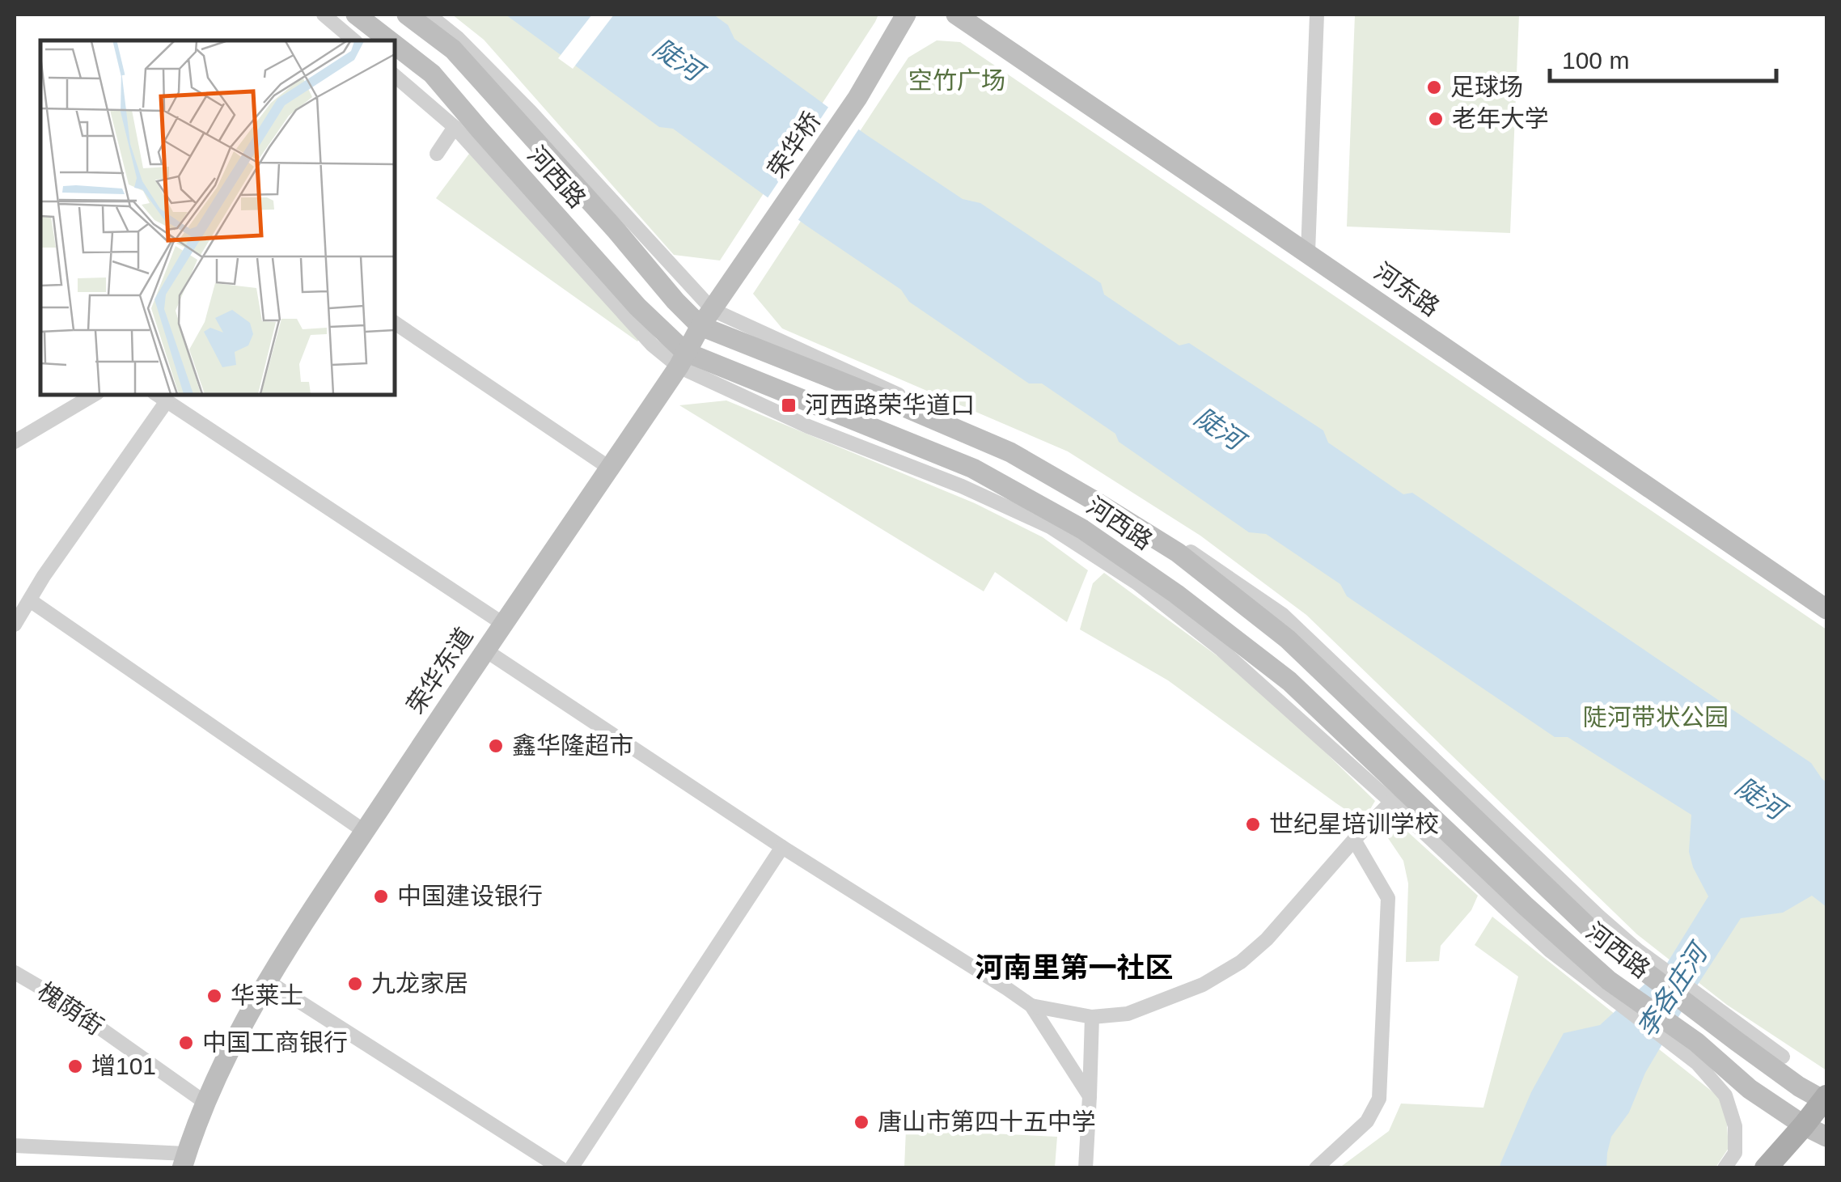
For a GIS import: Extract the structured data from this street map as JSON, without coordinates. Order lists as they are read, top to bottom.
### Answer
{
  "streets": {
    "main road": [
      "荣华桥",
      "河西路",
      "河东路",
      "荣华东道"
    ],
    "street": ["槐荫街"]
  },
  "crossings": [
    ["荣华桥", "荣华东道"],
    ["河西路", "荣华东道"],
    ["荣华东道", "槐荫街"]
  ],
  "districts": ["河南里第一社区"],
  "water": ["陡河", "李各庄河"],
  "parks": ["空竹广场", "陡河带状公园"],
  "places": {
    "other": [
      "足球场",
      "老年大学",
      "鑫华隆超市",
      "世纪星培训学校",
      "中国建设银行",
      "九龙家居",
      "华莱士",
      "中国工商银行",
      "增101",
      "唐山市第四十五中学"
    ],
    "transit": ["河西路荣华道口"]
  },
  "scale_bar": "100 m"
}
